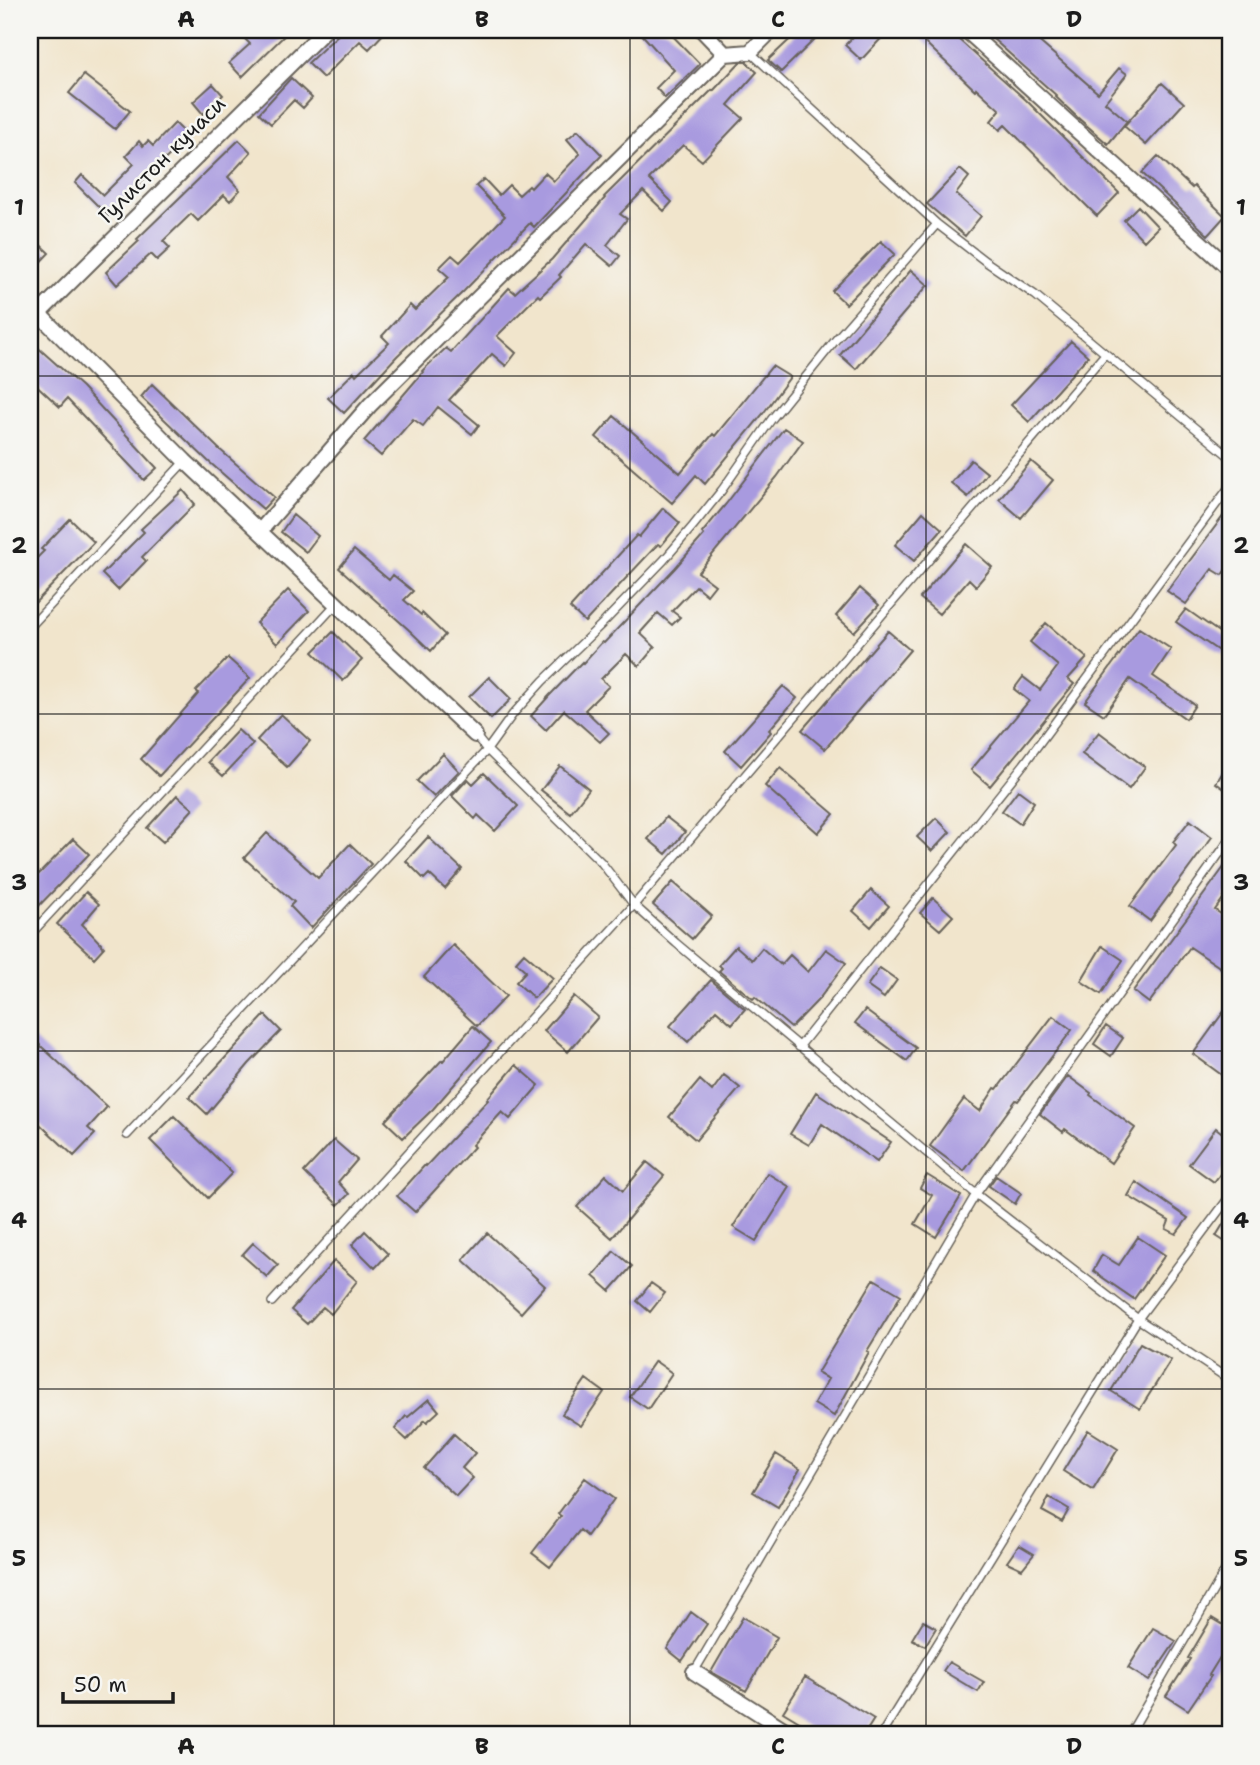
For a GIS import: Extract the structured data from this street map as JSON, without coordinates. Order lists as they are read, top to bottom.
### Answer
{
  "streets": {
    "street": ["Гулистон кучаси"]
  },
  "scale_bar": "50 m",
  "grid": {
    "columns": [
      "A",
      "B",
      "C",
      "D"
    ],
    "rows": [
      "1",
      "2",
      "3",
      "4",
      "5"
    ]
  }
}
